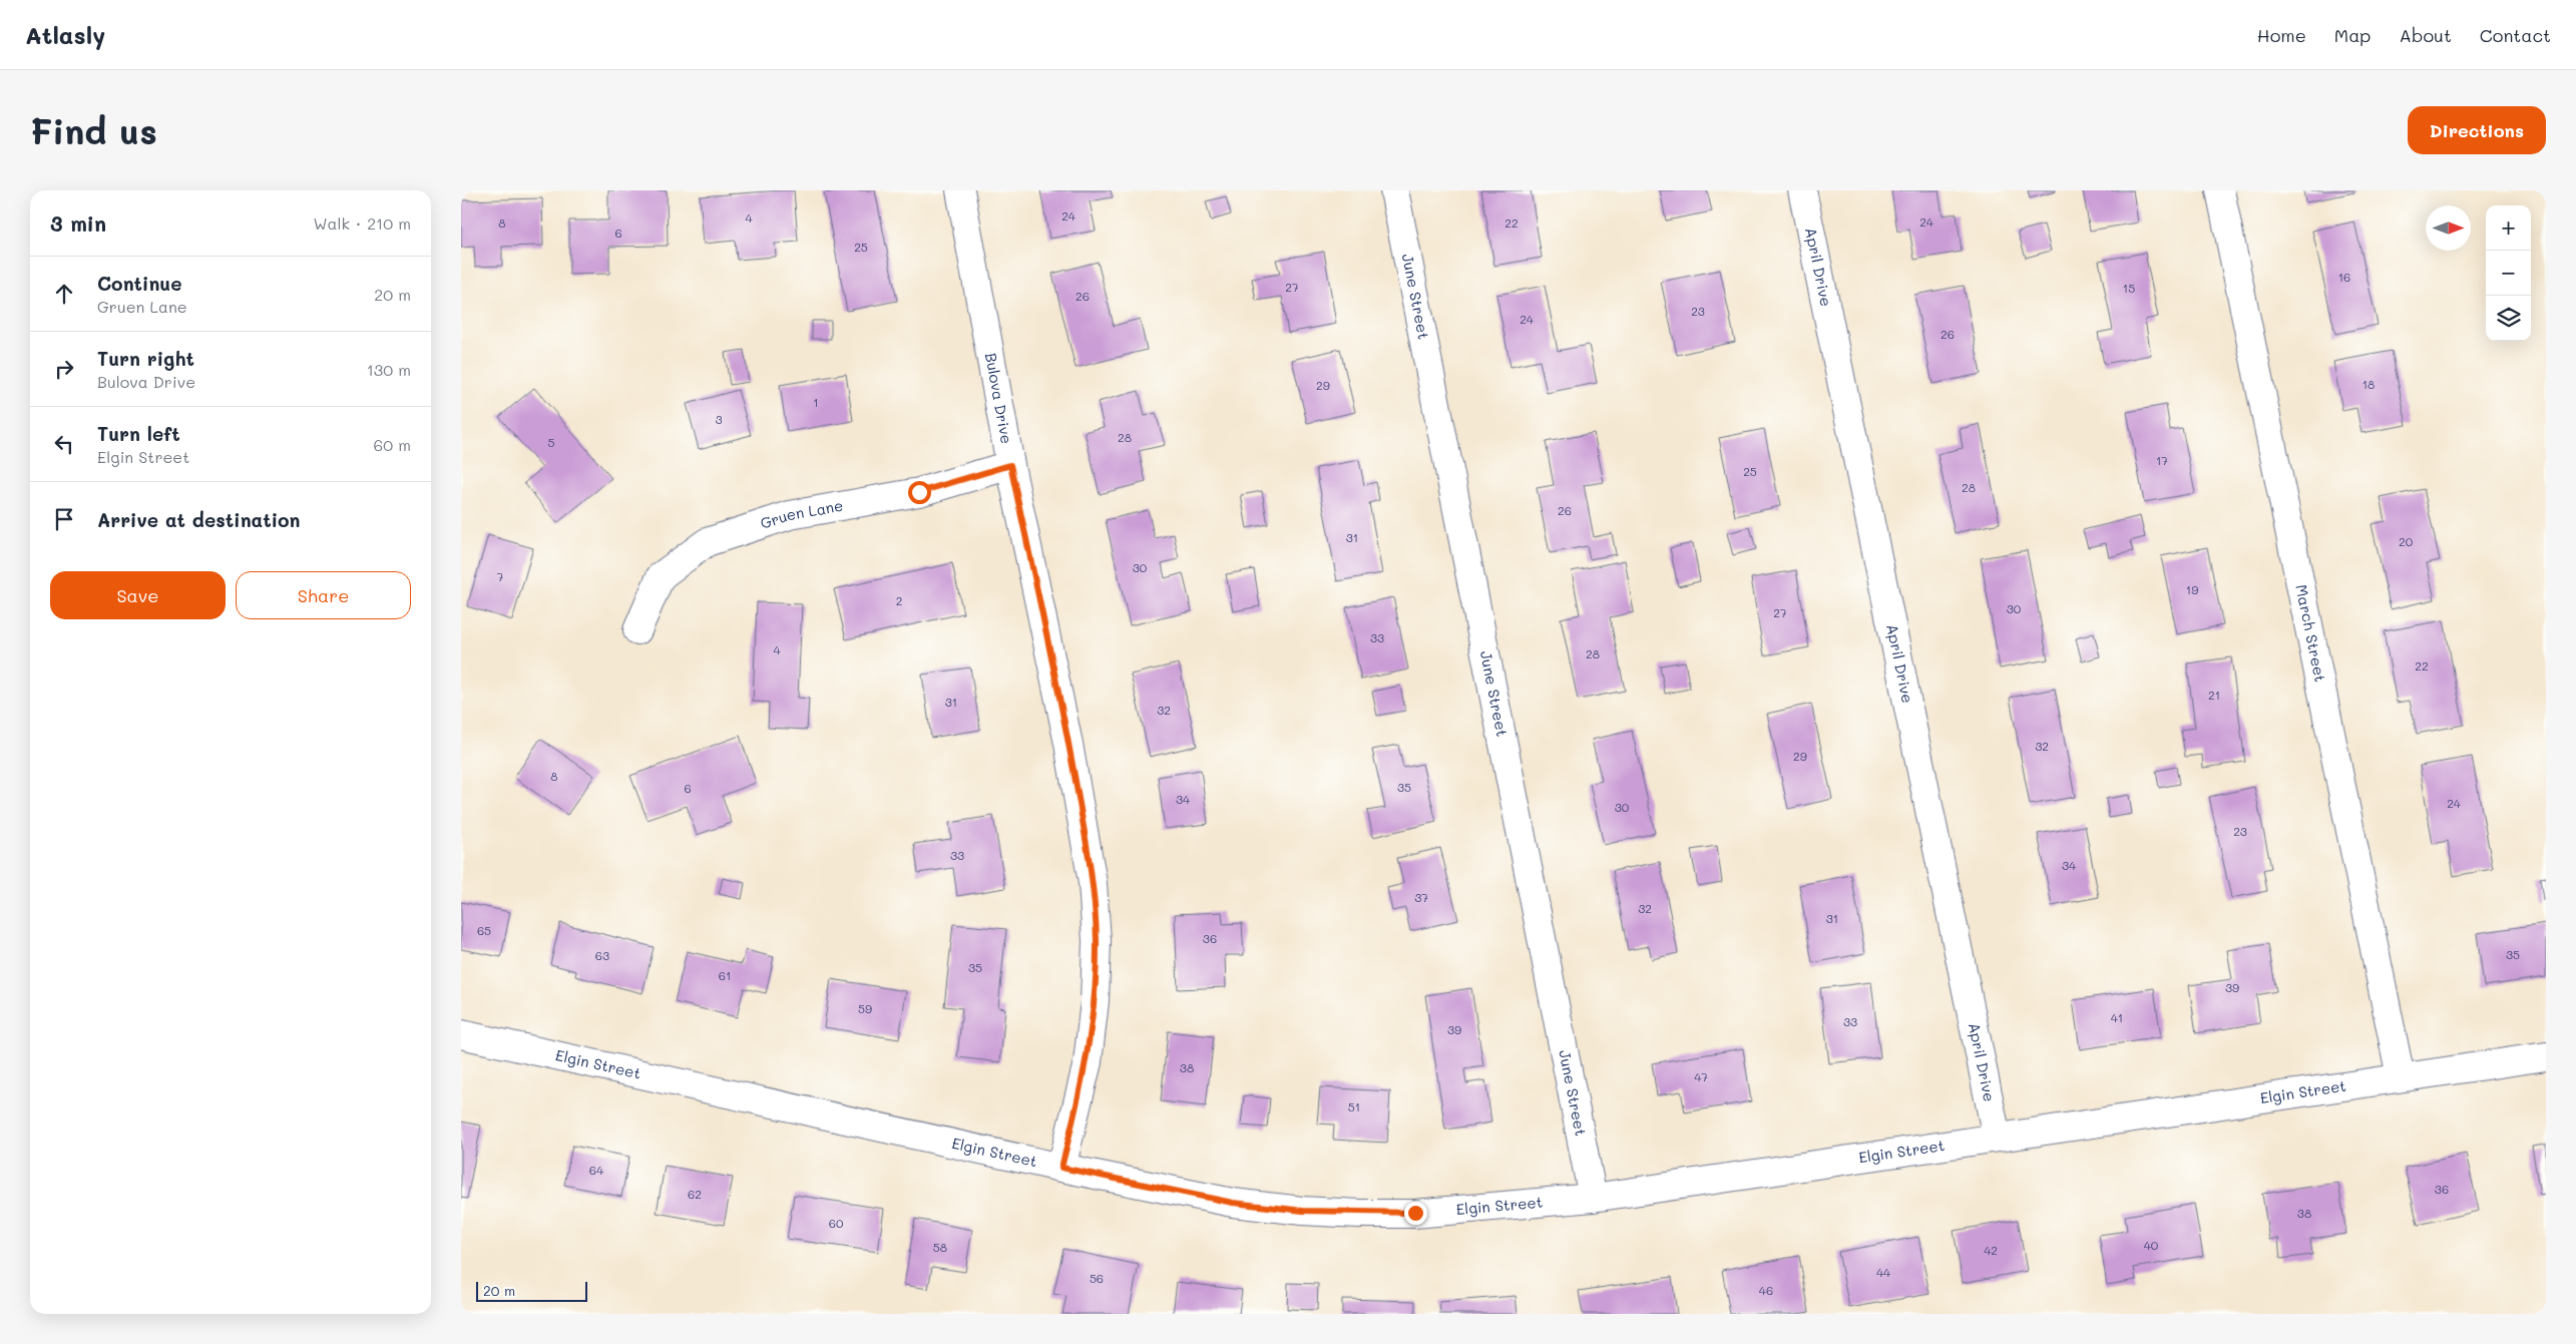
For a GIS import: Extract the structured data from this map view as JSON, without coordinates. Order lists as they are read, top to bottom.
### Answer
{
  "streets": {
    "street": [
      "April Drive",
      "June Street",
      "Bulova Drive",
      "Gruen Lane",
      "March Street",
      "Elgin Street"
    ]
  },
  "crossings": [
    ["April Drive", "Elgin Street"],
    ["June Street", "Elgin Street"],
    ["Bulova Drive", "Gruen Lane"],
    ["Bulova Drive", "Elgin Street"],
    ["March Street", "Elgin Street"]
  ],
  "house_numbers": [
    "24",
    "4",
    "24",
    "8",
    "22",
    "6",
    "25",
    "16",
    "27",
    "15",
    "26",
    "23",
    "24",
    "26",
    "18",
    "29",
    "1",
    "3",
    "28",
    "5",
    "17",
    "25",
    "28",
    "26",
    "31",
    "20",
    "30",
    "7",
    "19",
    "2",
    "30",
    "27",
    "33",
    "4",
    "28",
    "22",
    "21",
    "31",
    "32",
    "32",
    "29",
    "8",
    "35",
    "6",
    "34",
    "24",
    "30",
    "23",
    "33",
    "34",
    "37",
    "32",
    "31",
    "65",
    "36",
    "35",
    "63",
    "35",
    "61",
    "39",
    "59",
    "41",
    "33",
    "39",
    "38",
    "47",
    "51",
    "64",
    "36",
    "62",
    "38",
    "60",
    "40",
    "58",
    "42",
    "44",
    "56",
    "46"
  ],
  "scale_bar": "20 m",
  "north": "right",
  "page": {
    "header": "Atlasly",
    "nav": [
      "Home",
      "Map",
      "About",
      "Contact"
    ],
    "buttons": [
      "Directions",
      ["Save", "Share"]
    ],
    "title": "Find us",
    "heading": ["3 min", "Walk · 210 m"],
    "map_buttons": ["+", "−"],
    "list": [
      ["Continue", "Gruen Lane", "20 m"],
      ["Turn right", "Bulova Drive", "130 m"],
      ["Turn left", "Elgin Street", "60 m"],
      "Arrive at destination"
    ],
    "scale": "20 m"
  }
}
